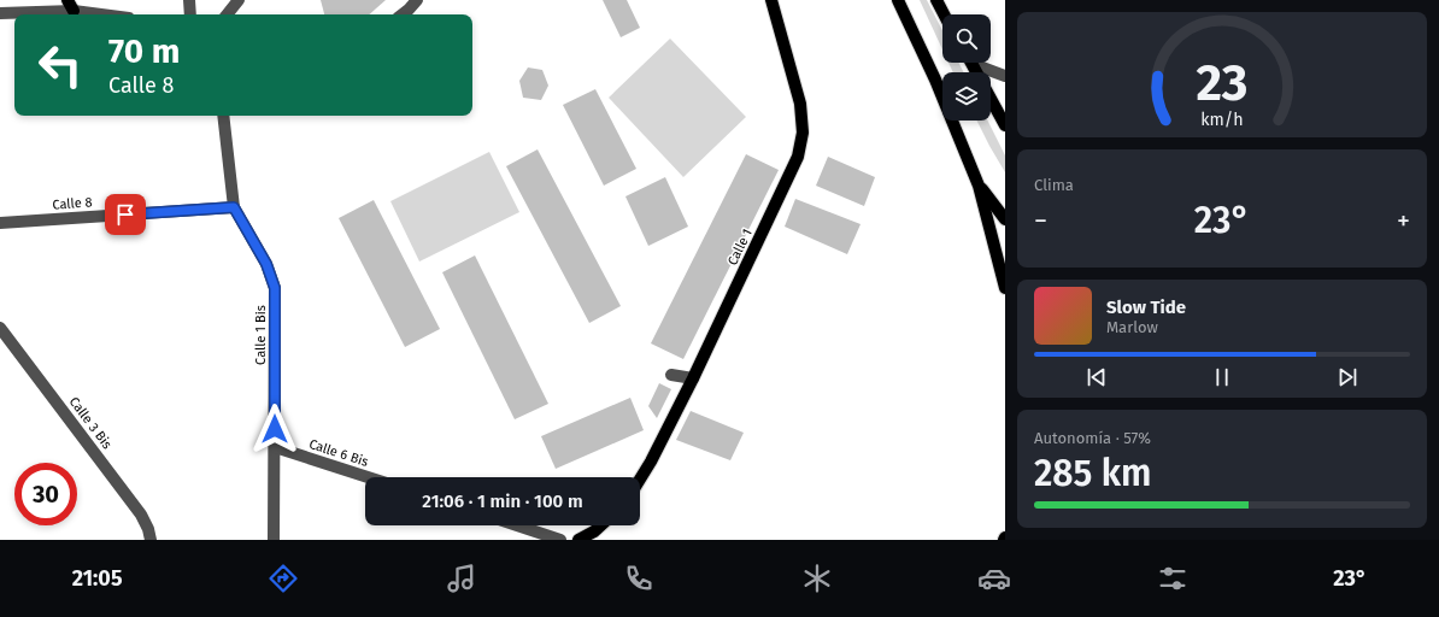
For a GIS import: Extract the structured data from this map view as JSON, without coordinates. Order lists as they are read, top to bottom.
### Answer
{
  "streets": {
    "main road": ["Calle 1"],
    "street": [
      "Calle 8",
      "Calle 1 Bis",
      "Calle 3 Bis",
      "Calle 6 Bis"
    ]
  },
  "crossings": [
    ["Calle 8", "Calle 1 Bis"],
    ["Calle 1 Bis", "Calle 6 Bis"]
  ],
  "page": {
    "turn": ["70 m", "Calle 8"],
    "tile": [
      "Clima",
      ["Autonomía · 57%", "285 km"]
    ],
    "heat": ["−", "23°", "+"],
    "song": ["Slow Tide", "Marlow"],
    "limit": "30",
    "trip": "21:06 · 1 min · 100 m",
    "tabs": ["21:05", "23°"],
    "gauge": ["23", "km/h"]
  }
}
